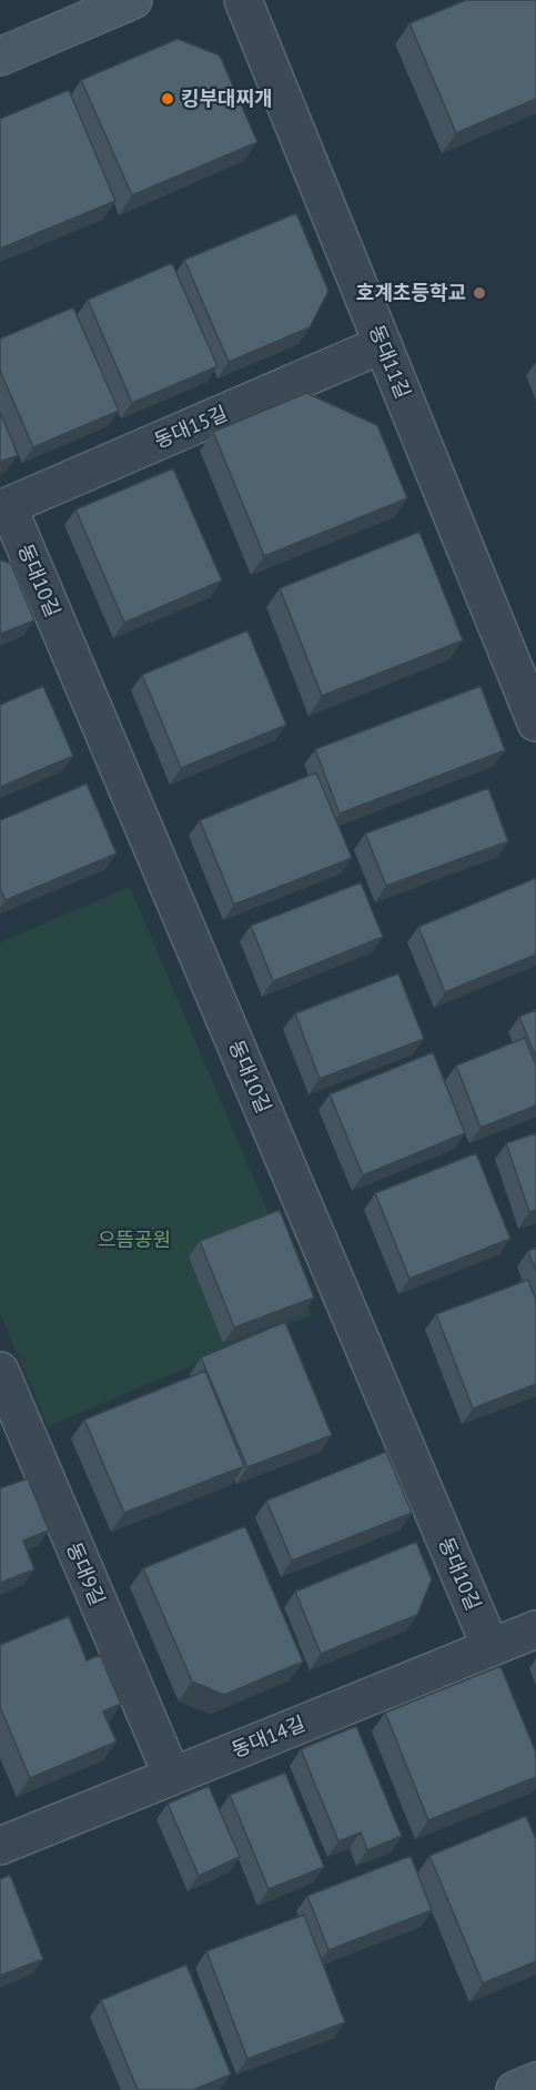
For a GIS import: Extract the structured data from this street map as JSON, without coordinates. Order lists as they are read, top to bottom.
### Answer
{
  "streets": {
    "street": [
      "동대11길",
      "동대15길",
      "동대10길",
      "동대9길",
      "동대14길"
    ]
  },
  "crossings": [
    ["동대11길", "동대15길"],
    ["동대15길", "동대10길"],
    ["동대10길", "동대14길"],
    ["동대9길", "동대14길"]
  ],
  "parks": ["으뜸공원"],
  "places": ["킹부대찌개", "호계초등학교"]
}
